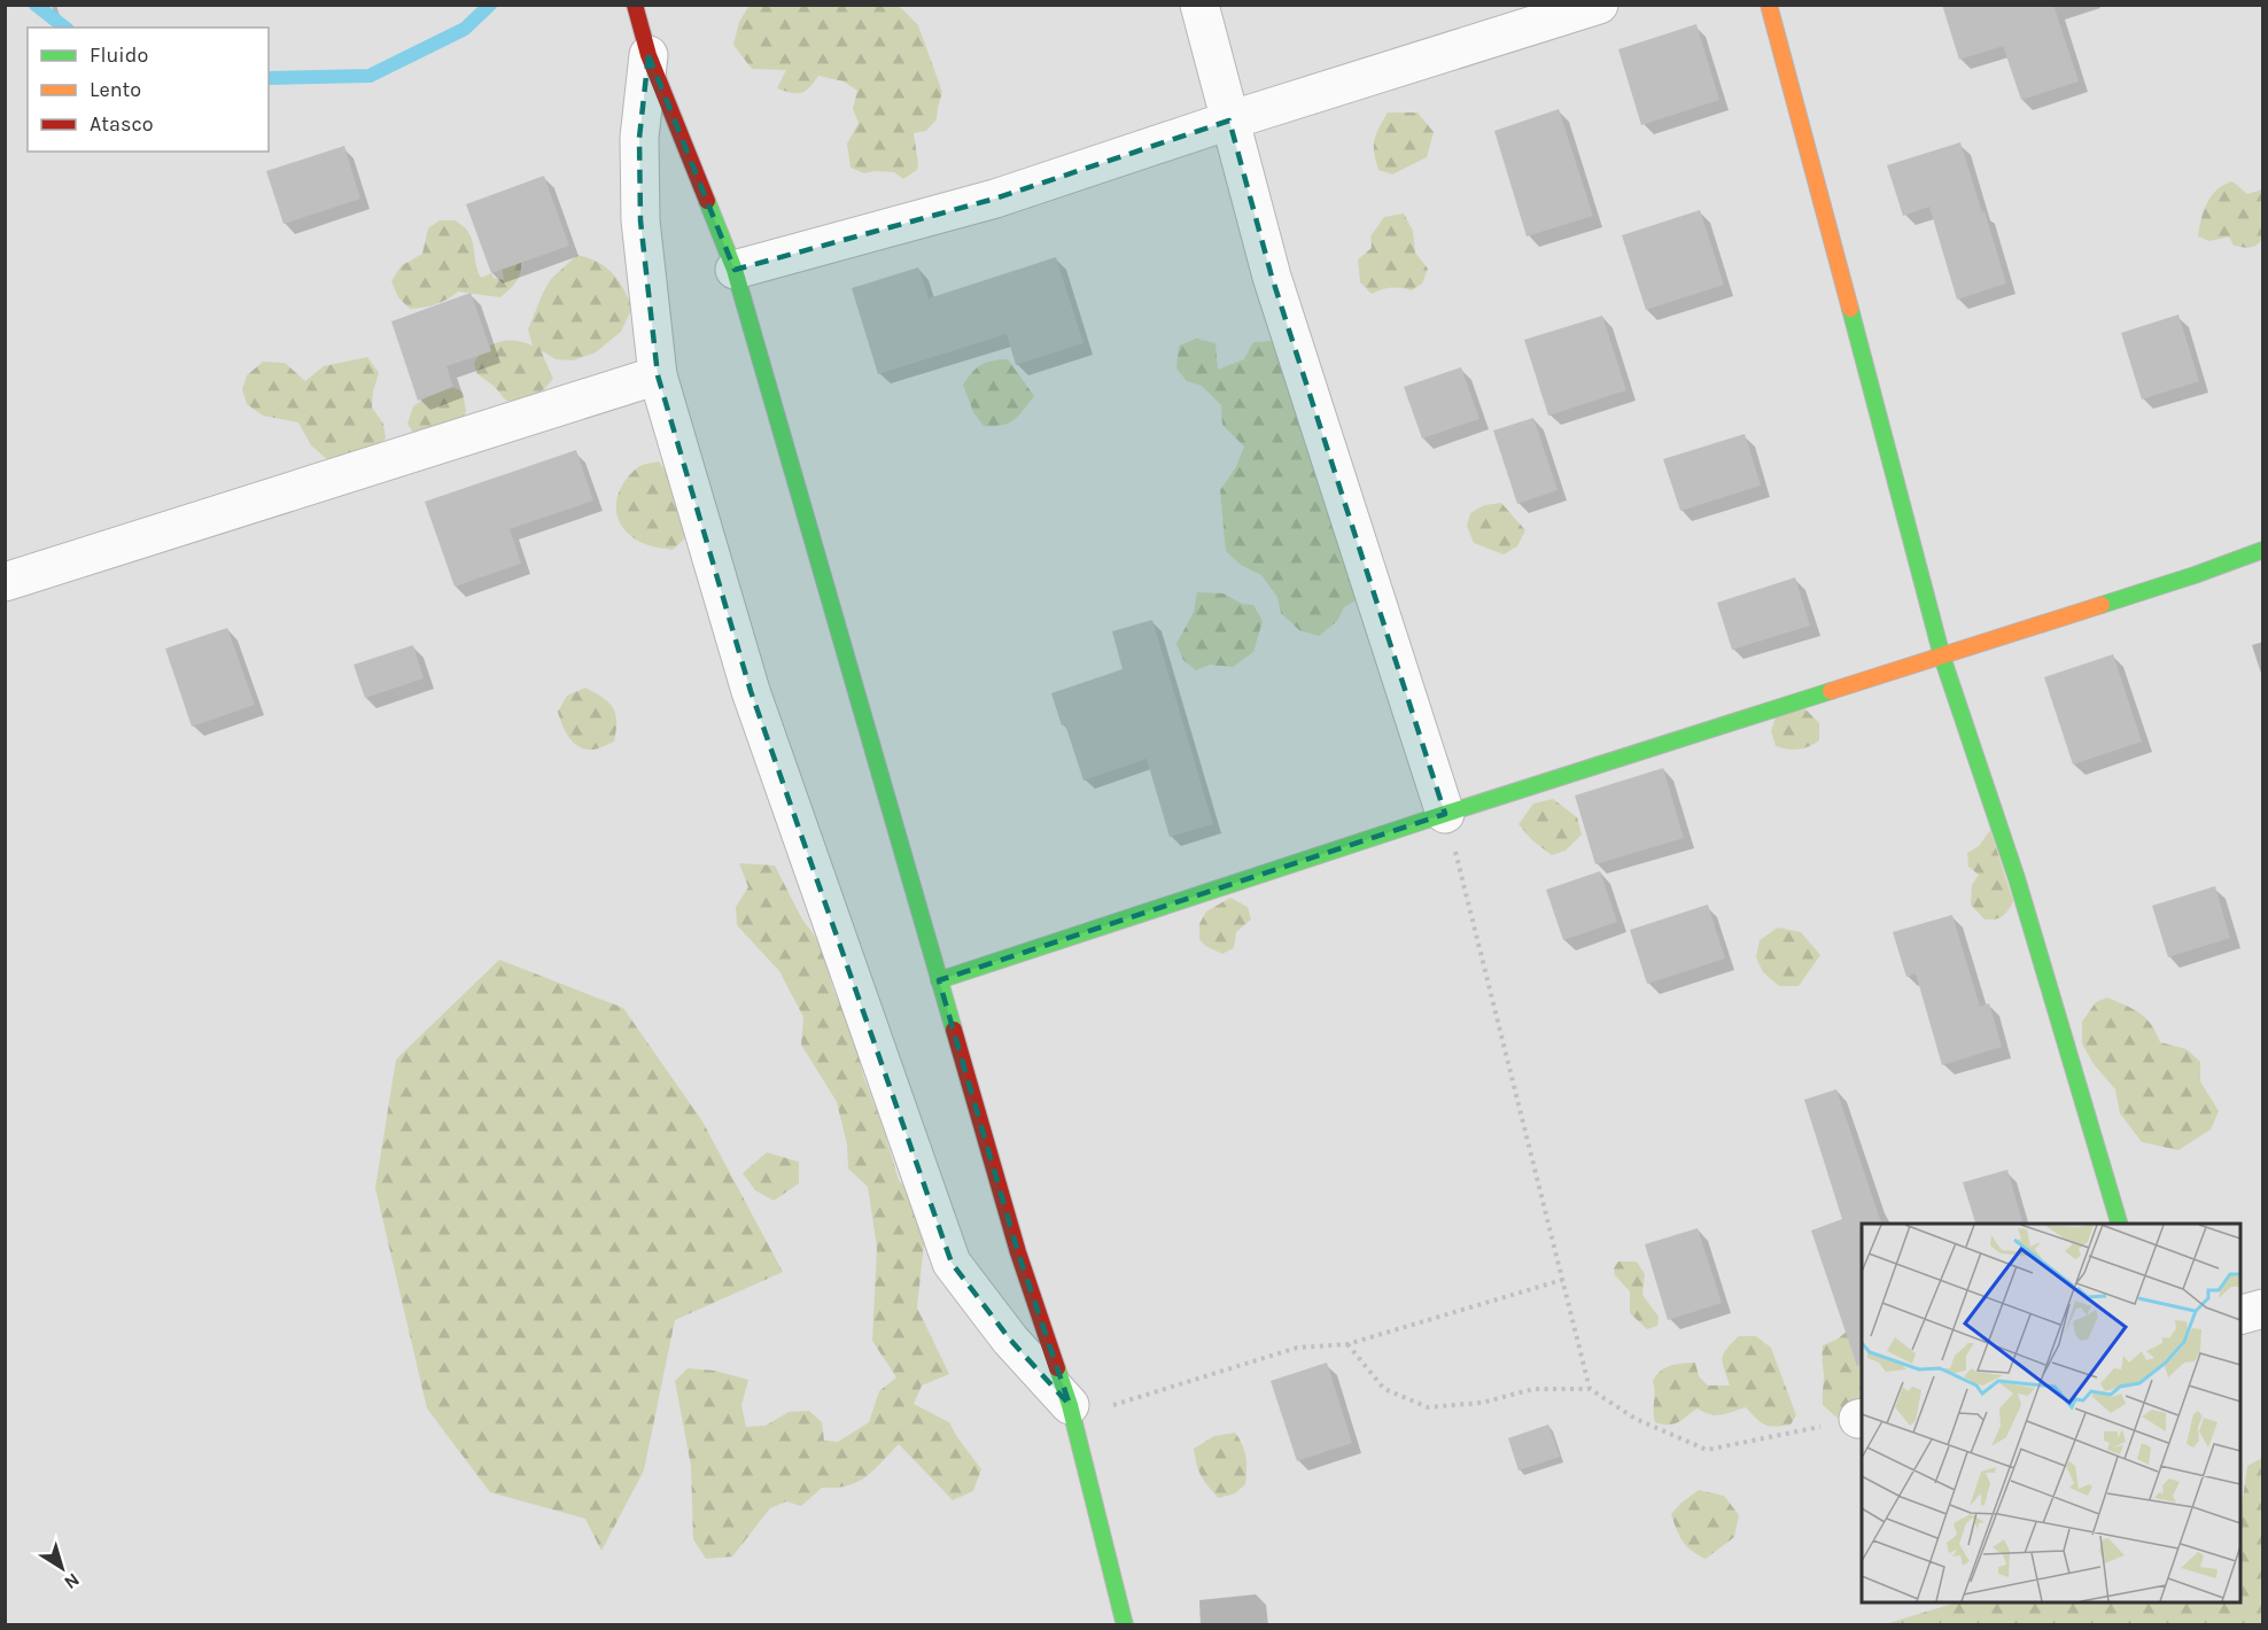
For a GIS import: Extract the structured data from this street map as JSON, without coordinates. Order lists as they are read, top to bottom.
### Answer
{
  "legend": ["Fluido", "Lento", "Atasco"],
  "north": "bottom right"
}
